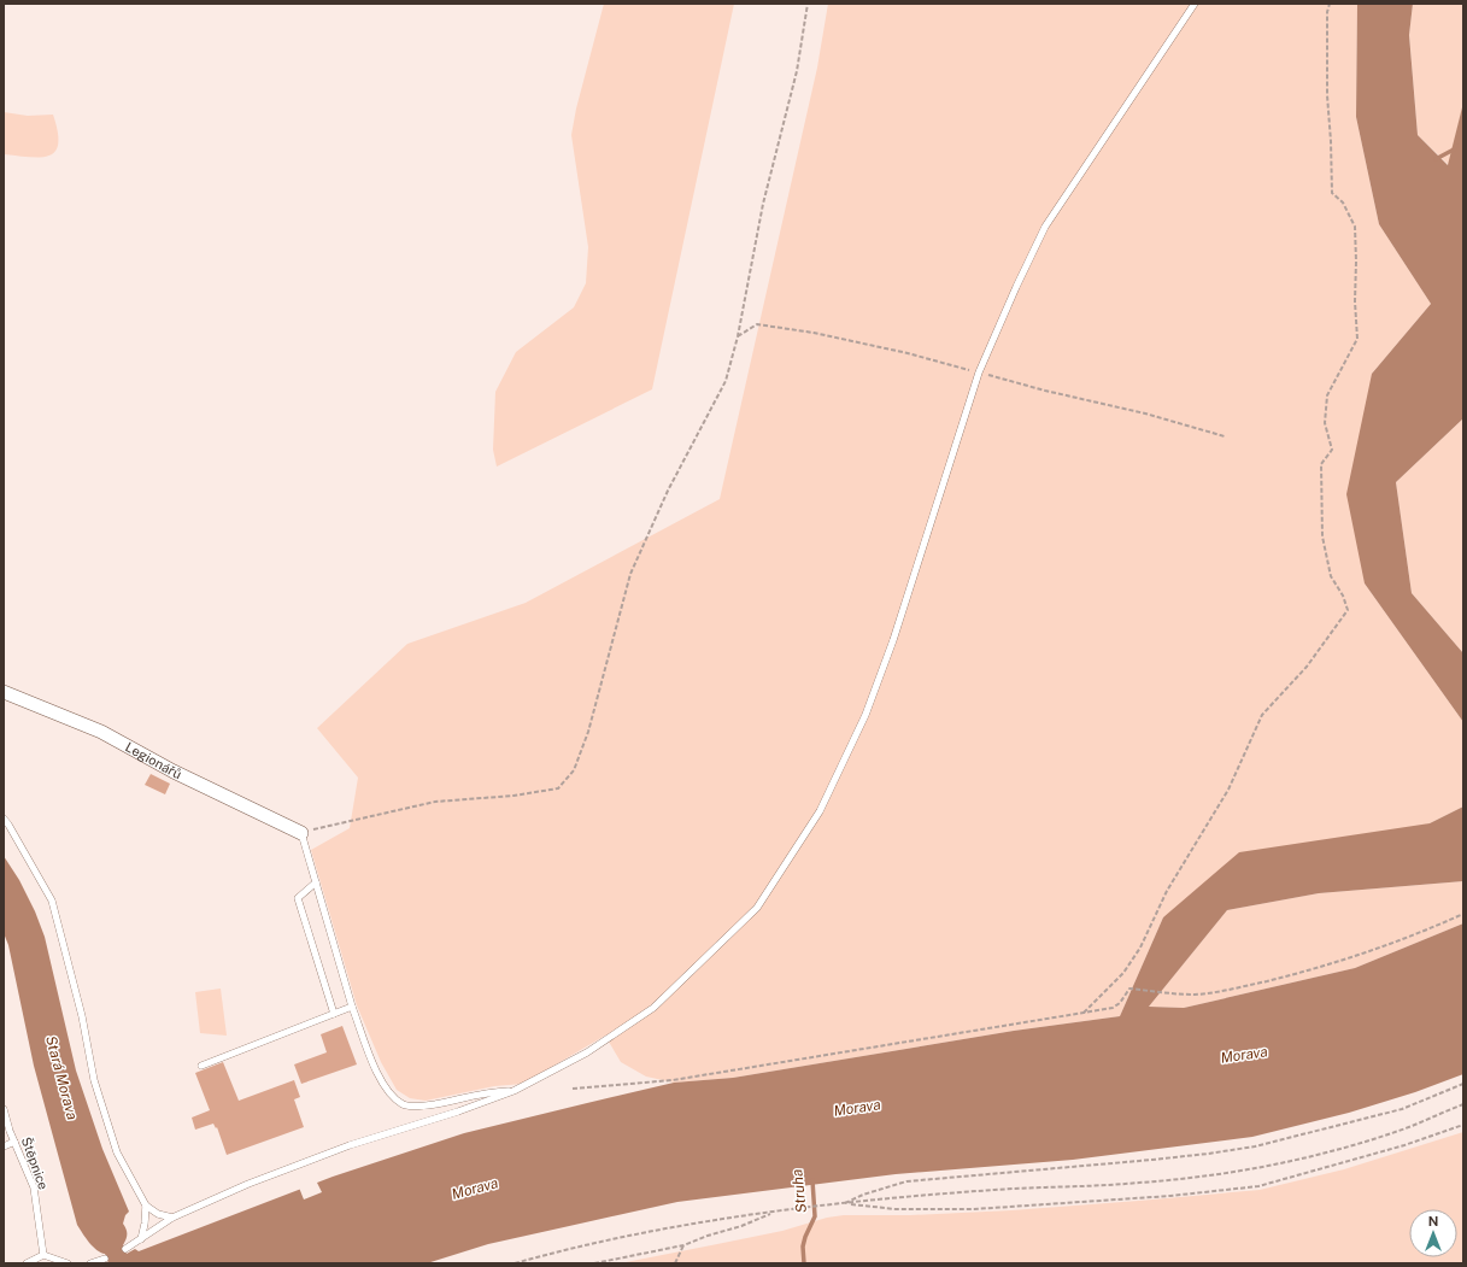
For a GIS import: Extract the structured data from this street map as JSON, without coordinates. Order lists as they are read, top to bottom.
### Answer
{
  "streets": {
    "street": ["Legionářů"],
    "lane": ["Štěpnice"]
  },
  "water": ["Morava", "Stará Morava", "Struha"],
  "north": "top"
}
